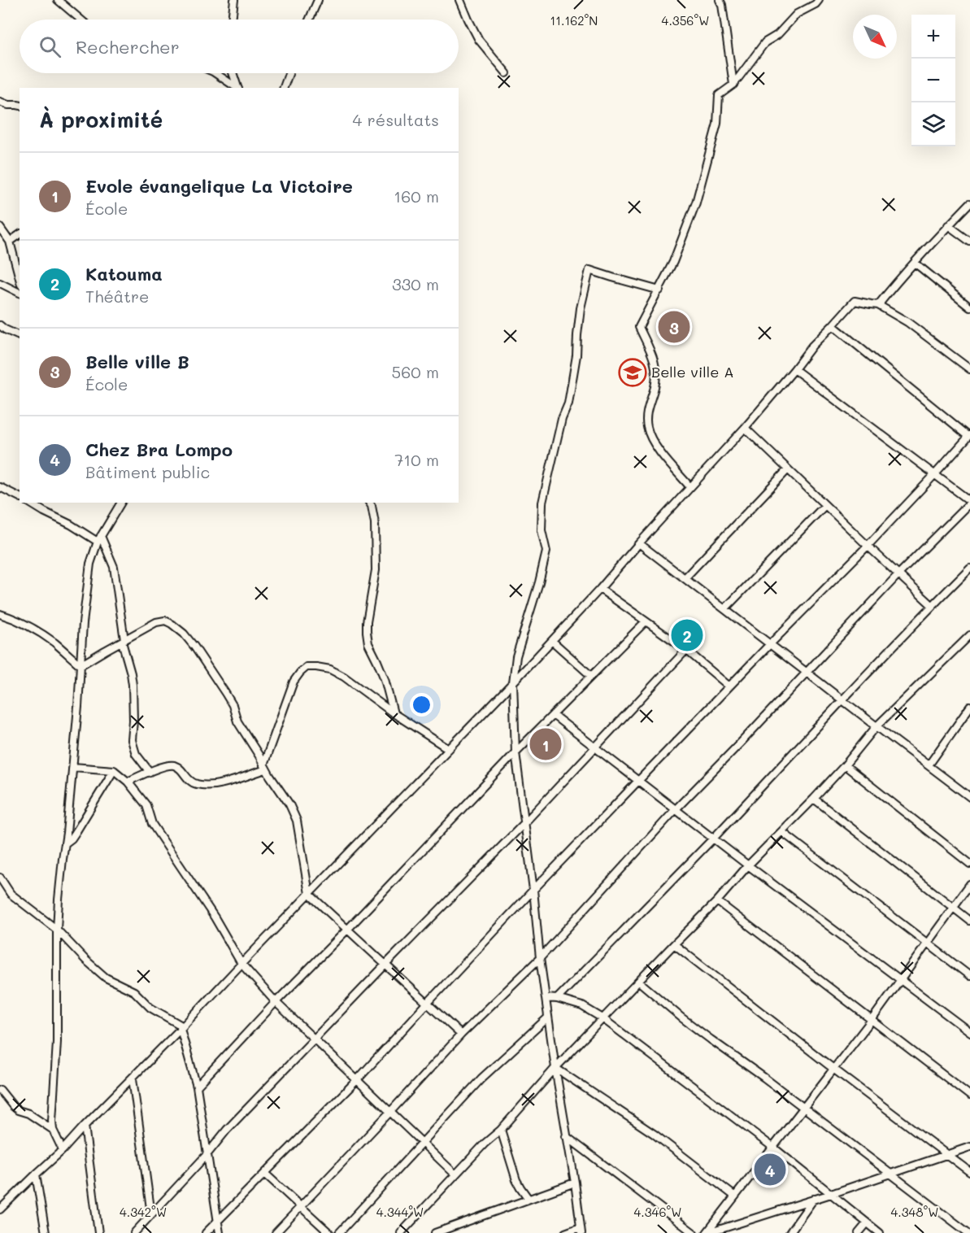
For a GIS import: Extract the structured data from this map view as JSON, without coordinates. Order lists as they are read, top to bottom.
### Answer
{
  "places": {
    "school or university": ["Belle ville A"]
  },
  "north": "bottom right",
  "page": {
    "map_buttons": ["+", "−"],
    "search": "Rechercher",
    "heading": ["À proximité", "4 résultats"],
    "list": [
      {
        "mark": "1",
        "name": "Evole évangelique La Victoire",
        "note": "École",
        "value": "160 m"
      },
      {
        "mark": "2",
        "name": "Katouma",
        "note": "Théâtre",
        "value": "330 m"
      },
      {
        "mark": "3",
        "name": "Belle ville B",
        "note": "École",
        "value": "560 m"
      },
      {
        "mark": "4",
        "name": "Chez Bra Lompo",
        "note": "Bâtiment public",
        "value": "710 m"
      }
    ],
    "pins": [
      "3",
      "2",
      "1",
      "4"
    ]
  },
  "coordinates": [
    "4.356°W",
    "11.162°N",
    "4.342°W",
    "4.344°W",
    "4.346°W",
    "4.348°W"
  ]
}
